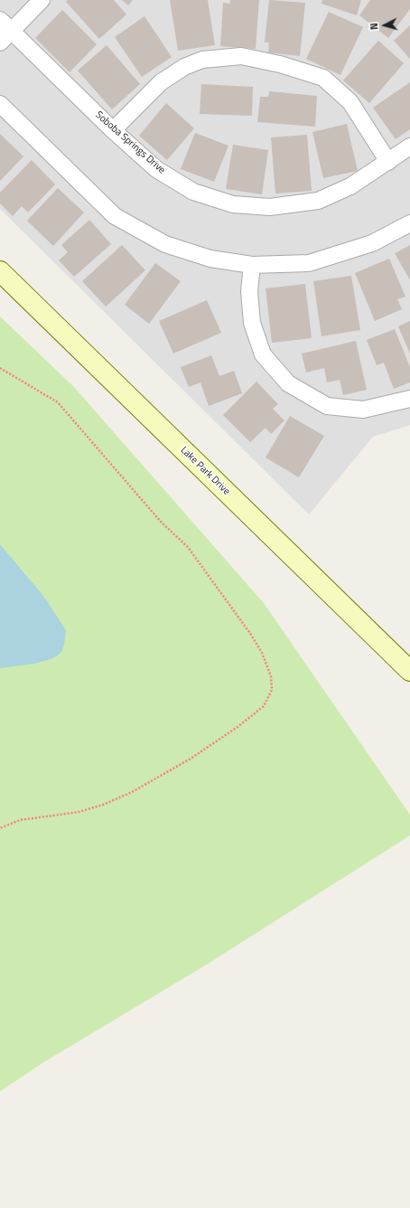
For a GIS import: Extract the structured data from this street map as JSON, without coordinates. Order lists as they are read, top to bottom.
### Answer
{
  "streets": {
    "street": ["Soboba Springs Drive", "Lake Park Drive"]
  },
  "north": "left"
}
